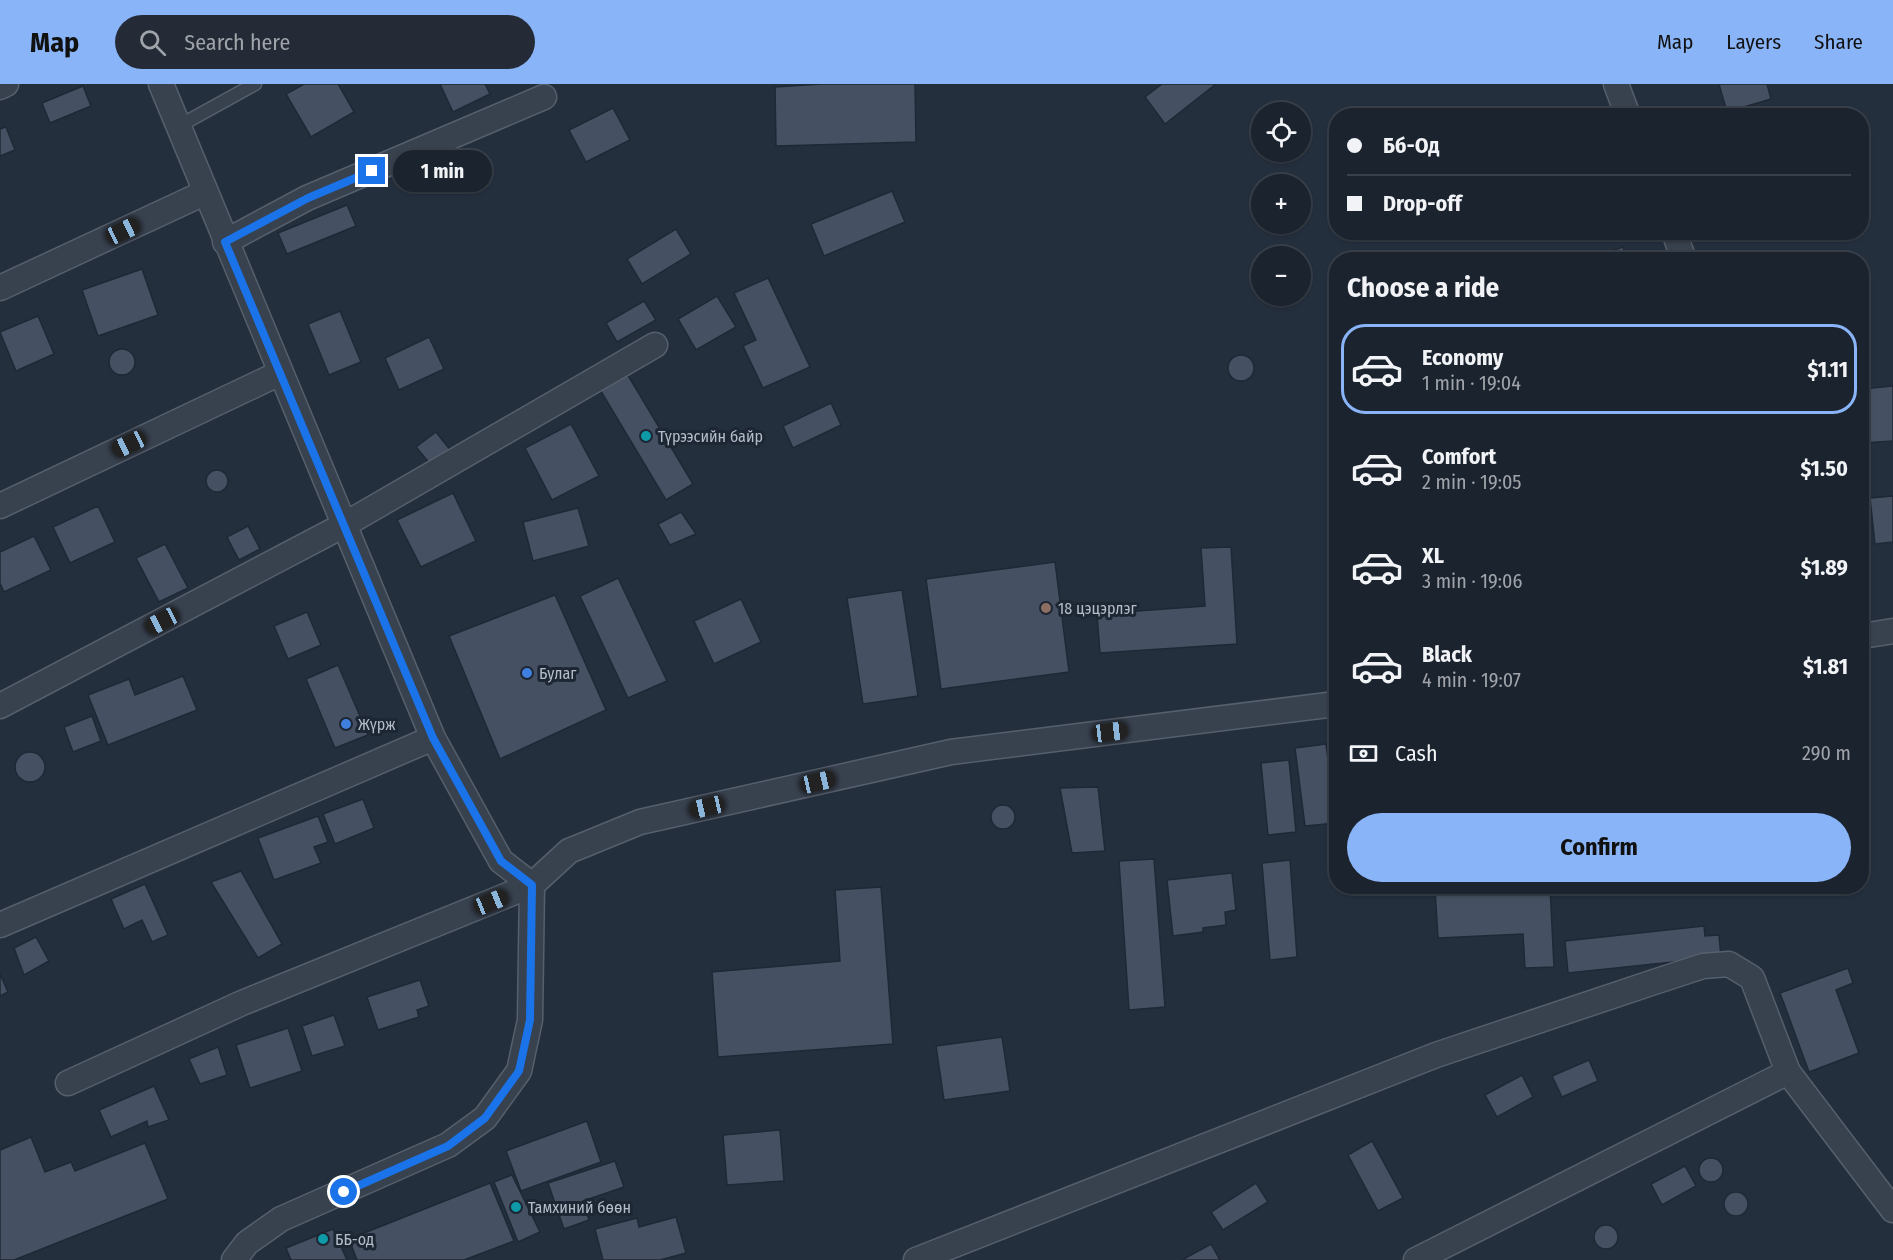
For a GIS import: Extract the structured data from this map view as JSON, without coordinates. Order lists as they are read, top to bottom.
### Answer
{
  "places": [
    "Түрээсийн байр",
    "18 цэцэрлэг",
    "Булаг",
    "Жүрж",
    "Тамхиний бөөн",
    "ББ-од"
  ],
  "page": {
    "header": "Map",
    "search": "Search here",
    "nav": ["Map", "Layers", "Share"],
    "map_buttons": ["+", "−"],
    "banner": ["Бб-Од", "Drop-off"],
    "bubble": "1 min",
    "heading": "Choose a ride",
    "list": [
      {
        "name": "Economy",
        "note": "1 min · 19:04",
        "value": "$1.11"
      },
      {
        "name": "Comfort",
        "note": "2 min · 19:05",
        "value": "$1.50"
      },
      {
        "name": "XL",
        "note": "3 min · 19:06",
        "value": "$1.89"
      },
      {
        "name": "Black",
        "note": "4 min · 19:07",
        "value": "$1.81"
      }
    ],
    "pay": ["Cash", "290 m"],
    "buttons": "Confirm"
  }
}
